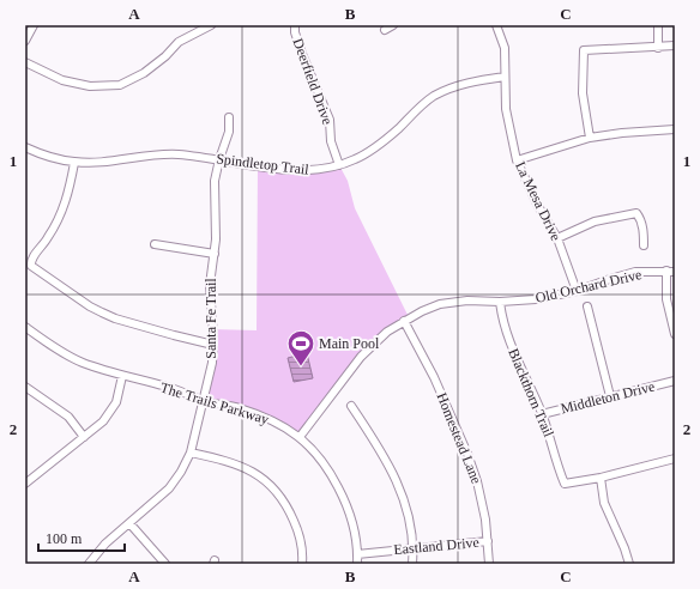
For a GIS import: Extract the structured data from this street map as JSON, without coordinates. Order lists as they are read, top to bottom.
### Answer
{
  "streets": {
    "street": [
      "Deerfield Drive",
      "Spindletop Trail",
      "La Mesa Drive",
      "Old Orchard Drive",
      "Santa Fe Trail",
      "Blackthorn Trail",
      "Middleton Drive",
      "The Trails Parkway",
      "Homestead Lane",
      "Eastland Drive"
    ]
  },
  "crossings": [
    ["Deerfield Drive", "Spindletop Trail"],
    ["Spindletop Trail", "La Mesa Drive"],
    ["Spindletop Trail", "Santa Fe Trail"],
    ["La Mesa Drive", "Old Orchard Drive"],
    ["Old Orchard Drive", "Blackthorn Trail"],
    ["Old Orchard Drive", "The Trails Parkway"],
    ["Old Orchard Drive", "Homestead Lane"],
    ["Santa Fe Trail", "The Trails Parkway"],
    ["Blackthorn Trail", "Middleton Drive"],
    ["The Trails Parkway", "Eastland Drive"],
    ["Homestead Lane", "Eastland Drive"]
  ],
  "places": {
    "sports": ["Main Pool"]
  },
  "scale_bar": "100 m",
  "grid": {
    "columns": ["A", "B", "C"],
    "rows": ["1", "2"]
  }
}
